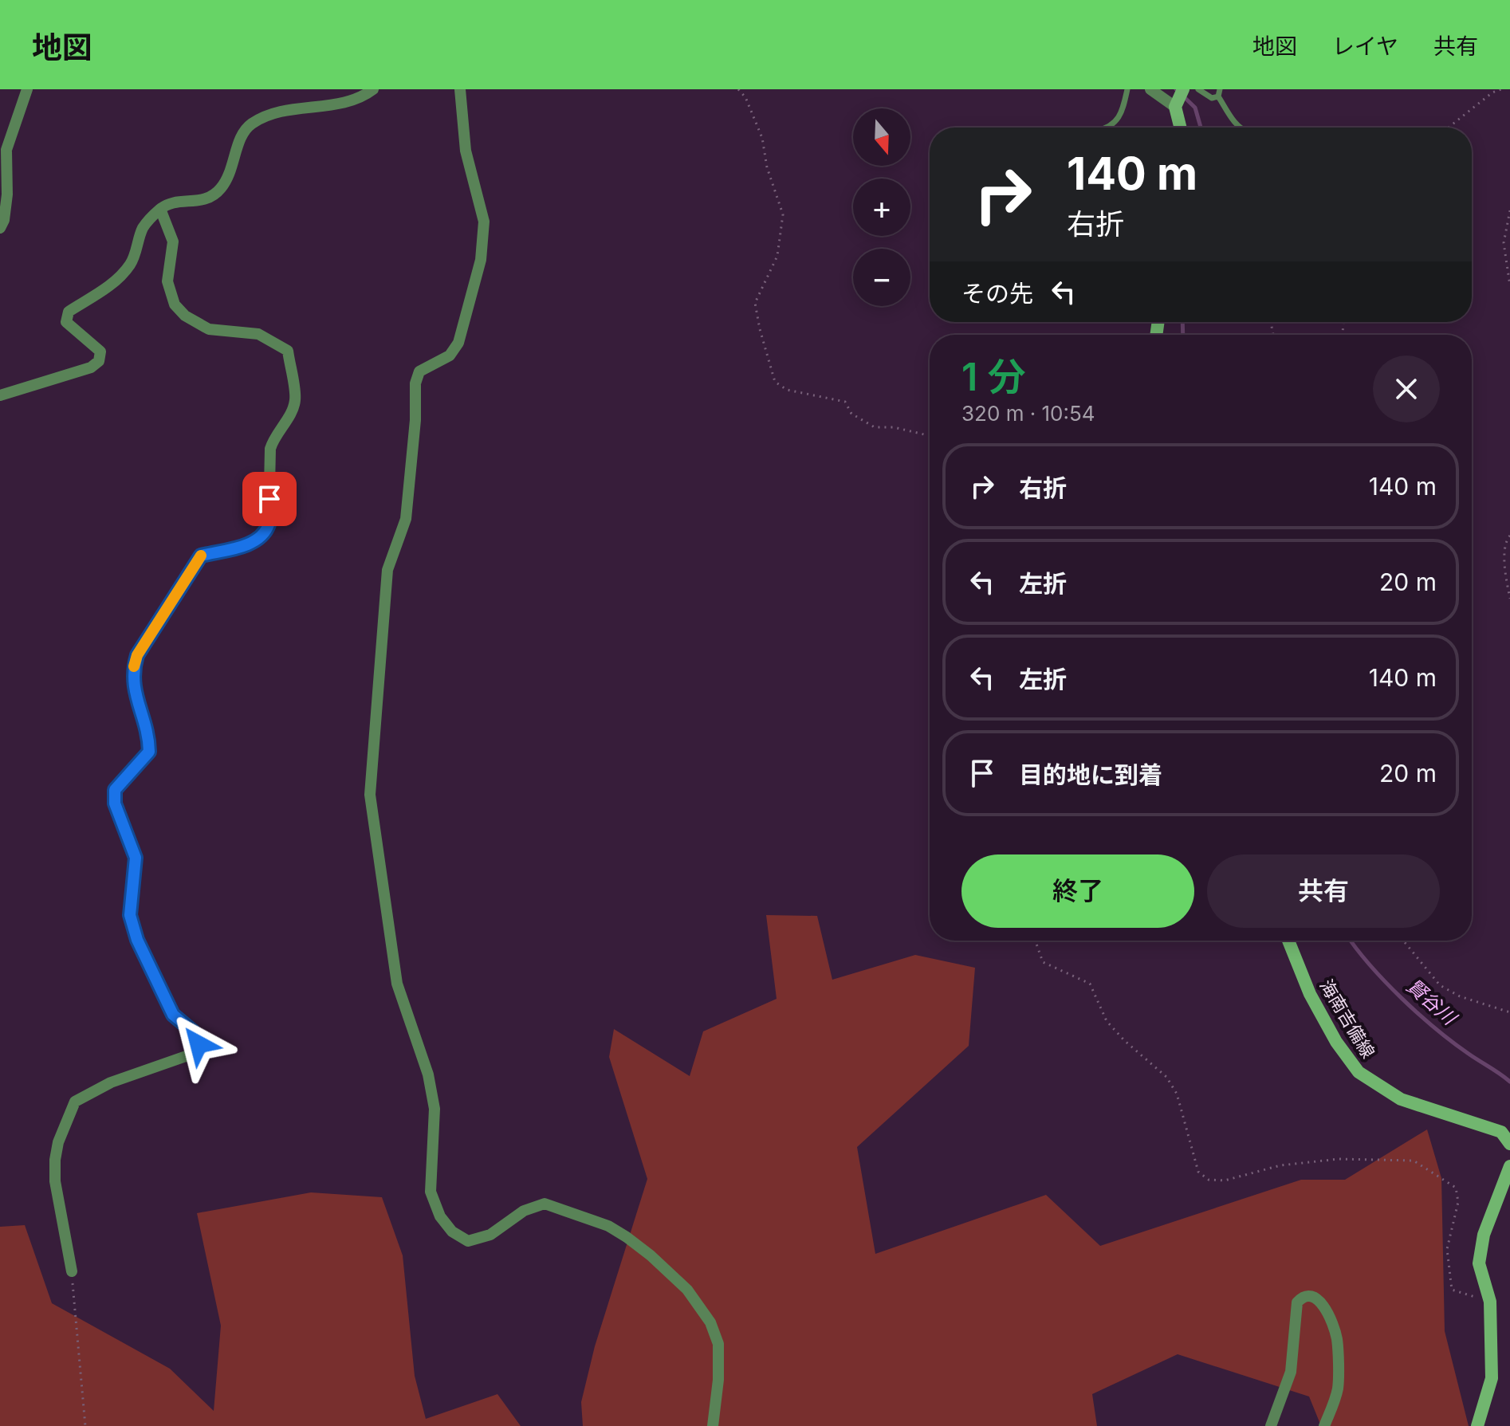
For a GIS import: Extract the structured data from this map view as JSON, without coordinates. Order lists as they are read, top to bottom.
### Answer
{
  "streets": {
    "main road": ["海南吉備線"]
  },
  "water": ["賢谷川"],
  "north": "bottom",
  "page": {
    "header": "地図",
    "nav": ["地図", "レイヤ", "共有"],
    "map_buttons": ["+", "−"],
    "turn": ["140 m", "右折"],
    "then": "その先",
    "heading": ["1 分", "320 m · 10:54"],
    "list": [
      {
        "name": "右折",
        "value": "140 m"
      },
      {
        "name": "左折",
        "value": "20 m"
      },
      {
        "name": "左折",
        "value": "140 m"
      },
      {
        "name": "目的地に到着",
        "value": "20 m"
      }
    ],
    "buttons": ["終了", "共有"]
  }
}
